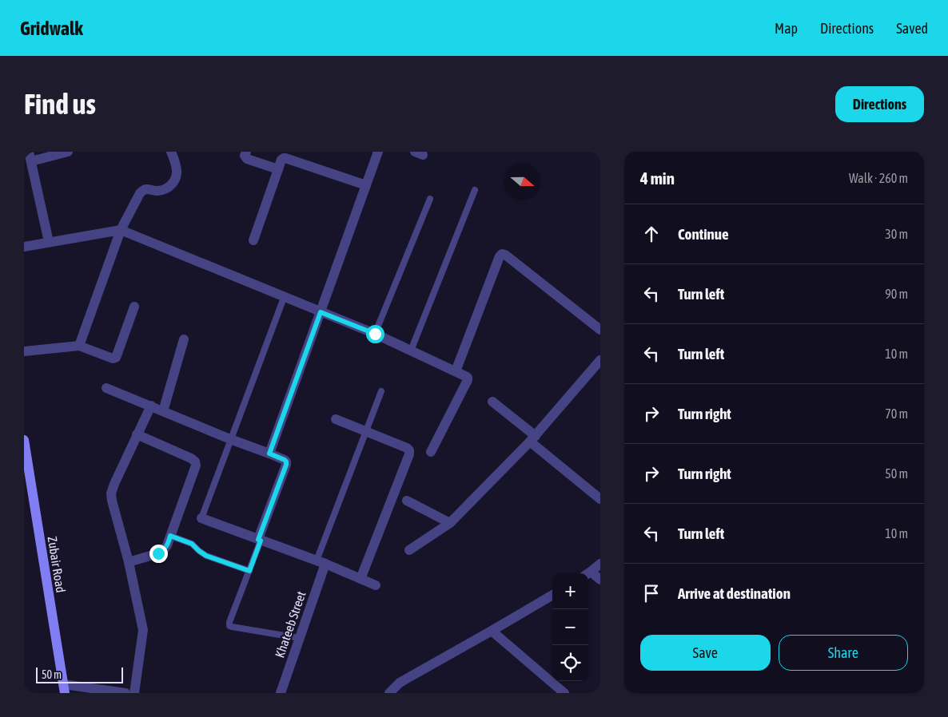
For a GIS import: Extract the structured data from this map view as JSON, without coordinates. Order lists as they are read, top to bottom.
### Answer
{
  "streets": {
    "street": ["Zubair Road", "Khateeb Street"]
  },
  "scale_bar": "50 m",
  "north": "right",
  "page": {
    "header": "Gridwalk",
    "nav": ["Map", "Directions", "Saved"],
    "buttons": [
      "Directions",
      ["Save", "Share"]
    ],
    "title": "Find us",
    "heading": ["4 min", "Walk · 260 m"],
    "list": [
      ["Continue", "30 m"],
      ["Turn left", "90 m"],
      ["Turn left", "10 m"],
      ["Turn right", "70 m"],
      ["Turn right", "50 m"],
      ["Turn left", "10 m"],
      "Arrive at destination"
    ],
    "map_buttons": ["+", "−"],
    "scale": "50 m"
  }
}
